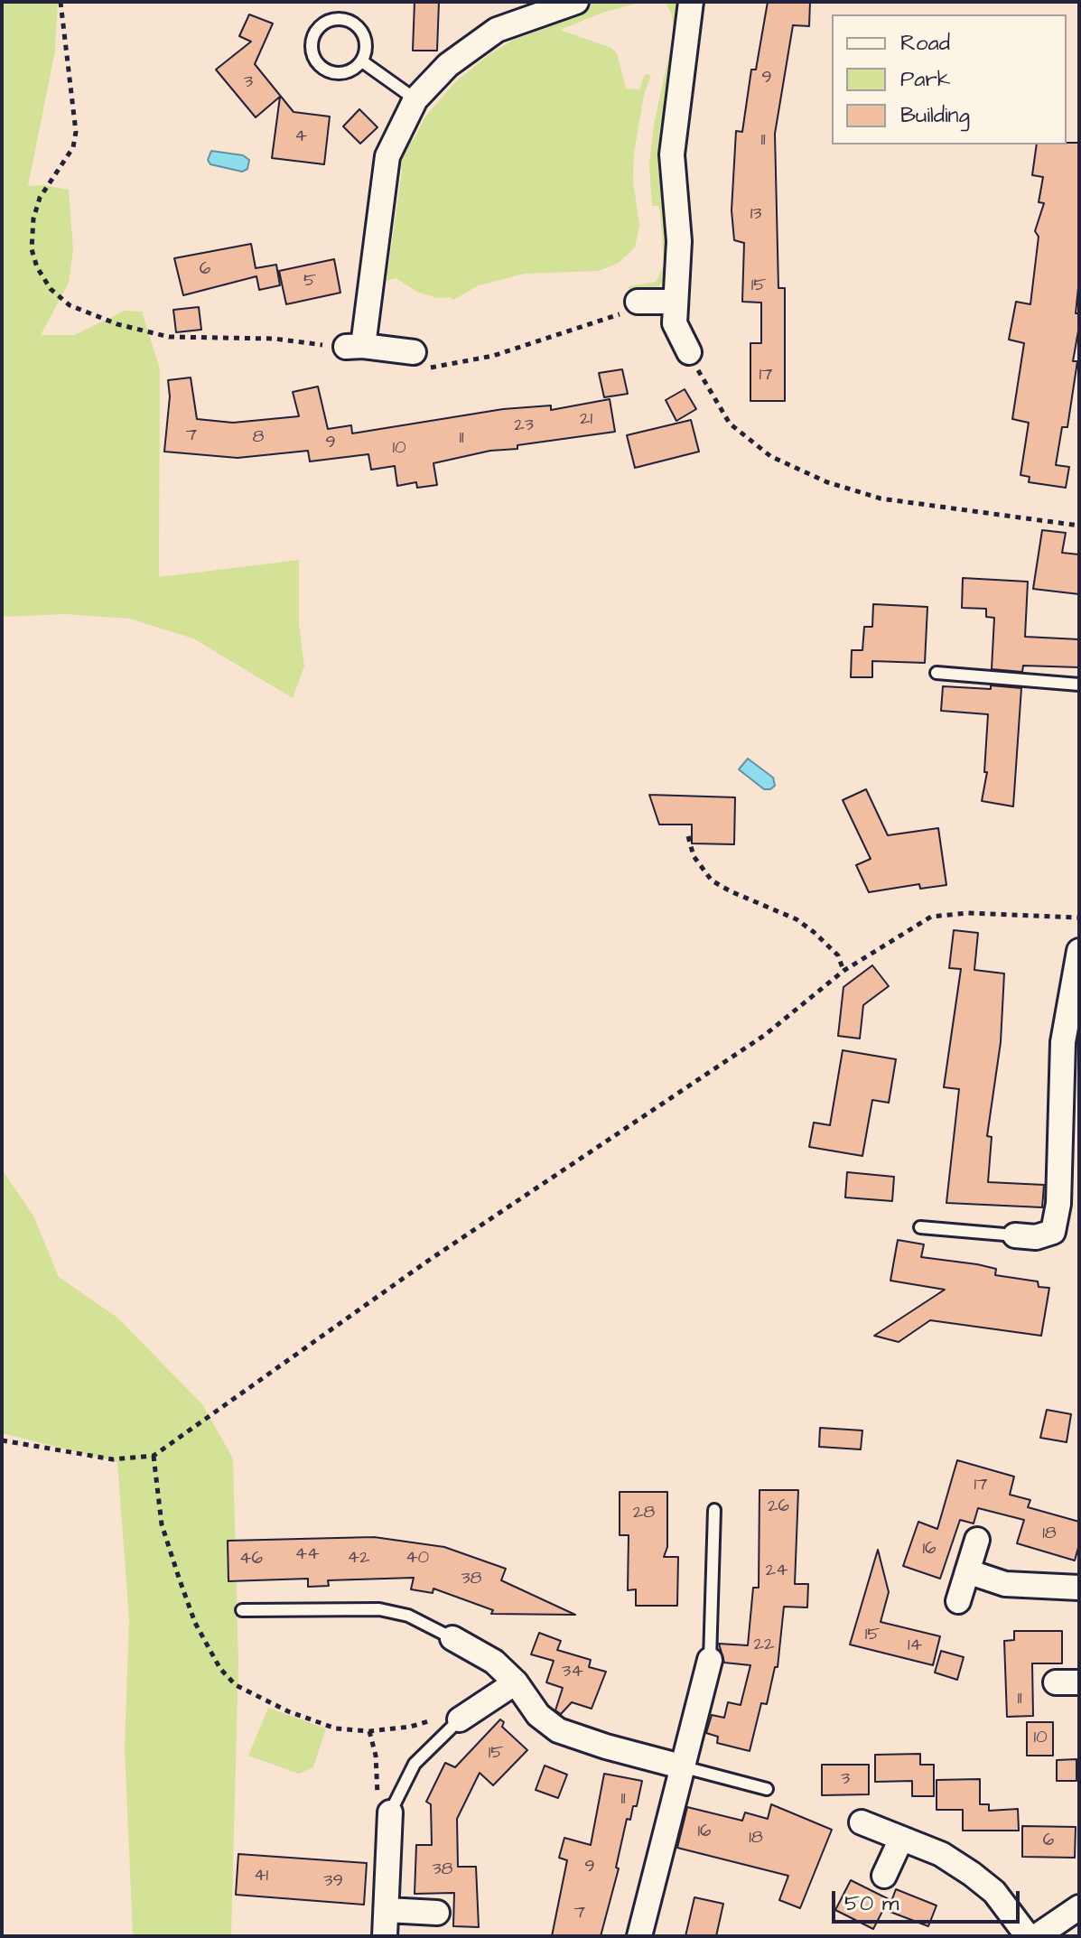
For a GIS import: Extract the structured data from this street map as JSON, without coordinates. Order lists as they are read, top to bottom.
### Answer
{
  "house_numbers": [
    "9",
    "3",
    "4",
    "11",
    "13",
    "6",
    "5",
    "15",
    "17",
    "21",
    "23",
    "7",
    "8",
    "11",
    "9",
    "10",
    "17",
    "26",
    "28",
    "18",
    "16",
    "44",
    "42",
    "40",
    "46",
    "24",
    "38",
    "15",
    "22",
    "14",
    "34",
    "11",
    "10",
    "15",
    "3",
    "11",
    "16",
    "18",
    "6",
    "9",
    "38",
    "41",
    "39",
    "7"
  ],
  "legend": ["Road", "Park", "Building"],
  "scale_bar": "50 m"
}
